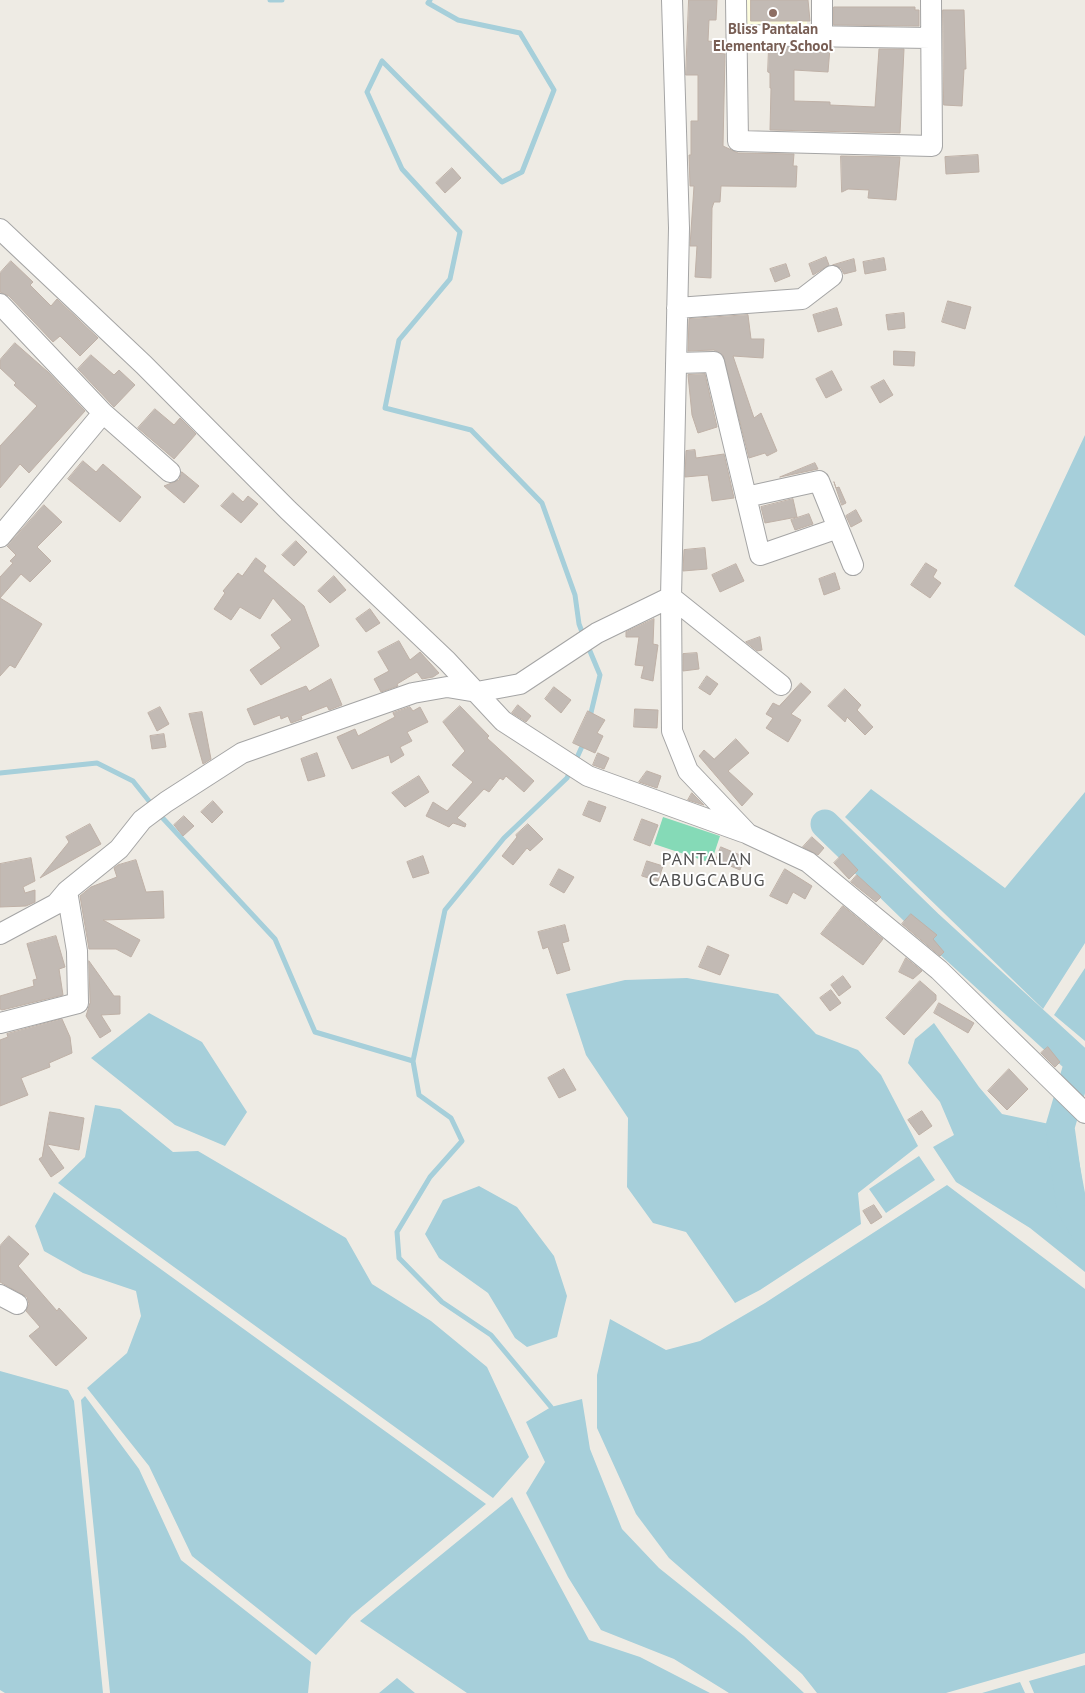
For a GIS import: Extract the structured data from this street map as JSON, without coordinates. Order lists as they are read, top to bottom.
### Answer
{
  "districts": ["PANTALAN CABUGCABUG"],
  "places": ["Bliss Pantalan Elementary School"]
}
